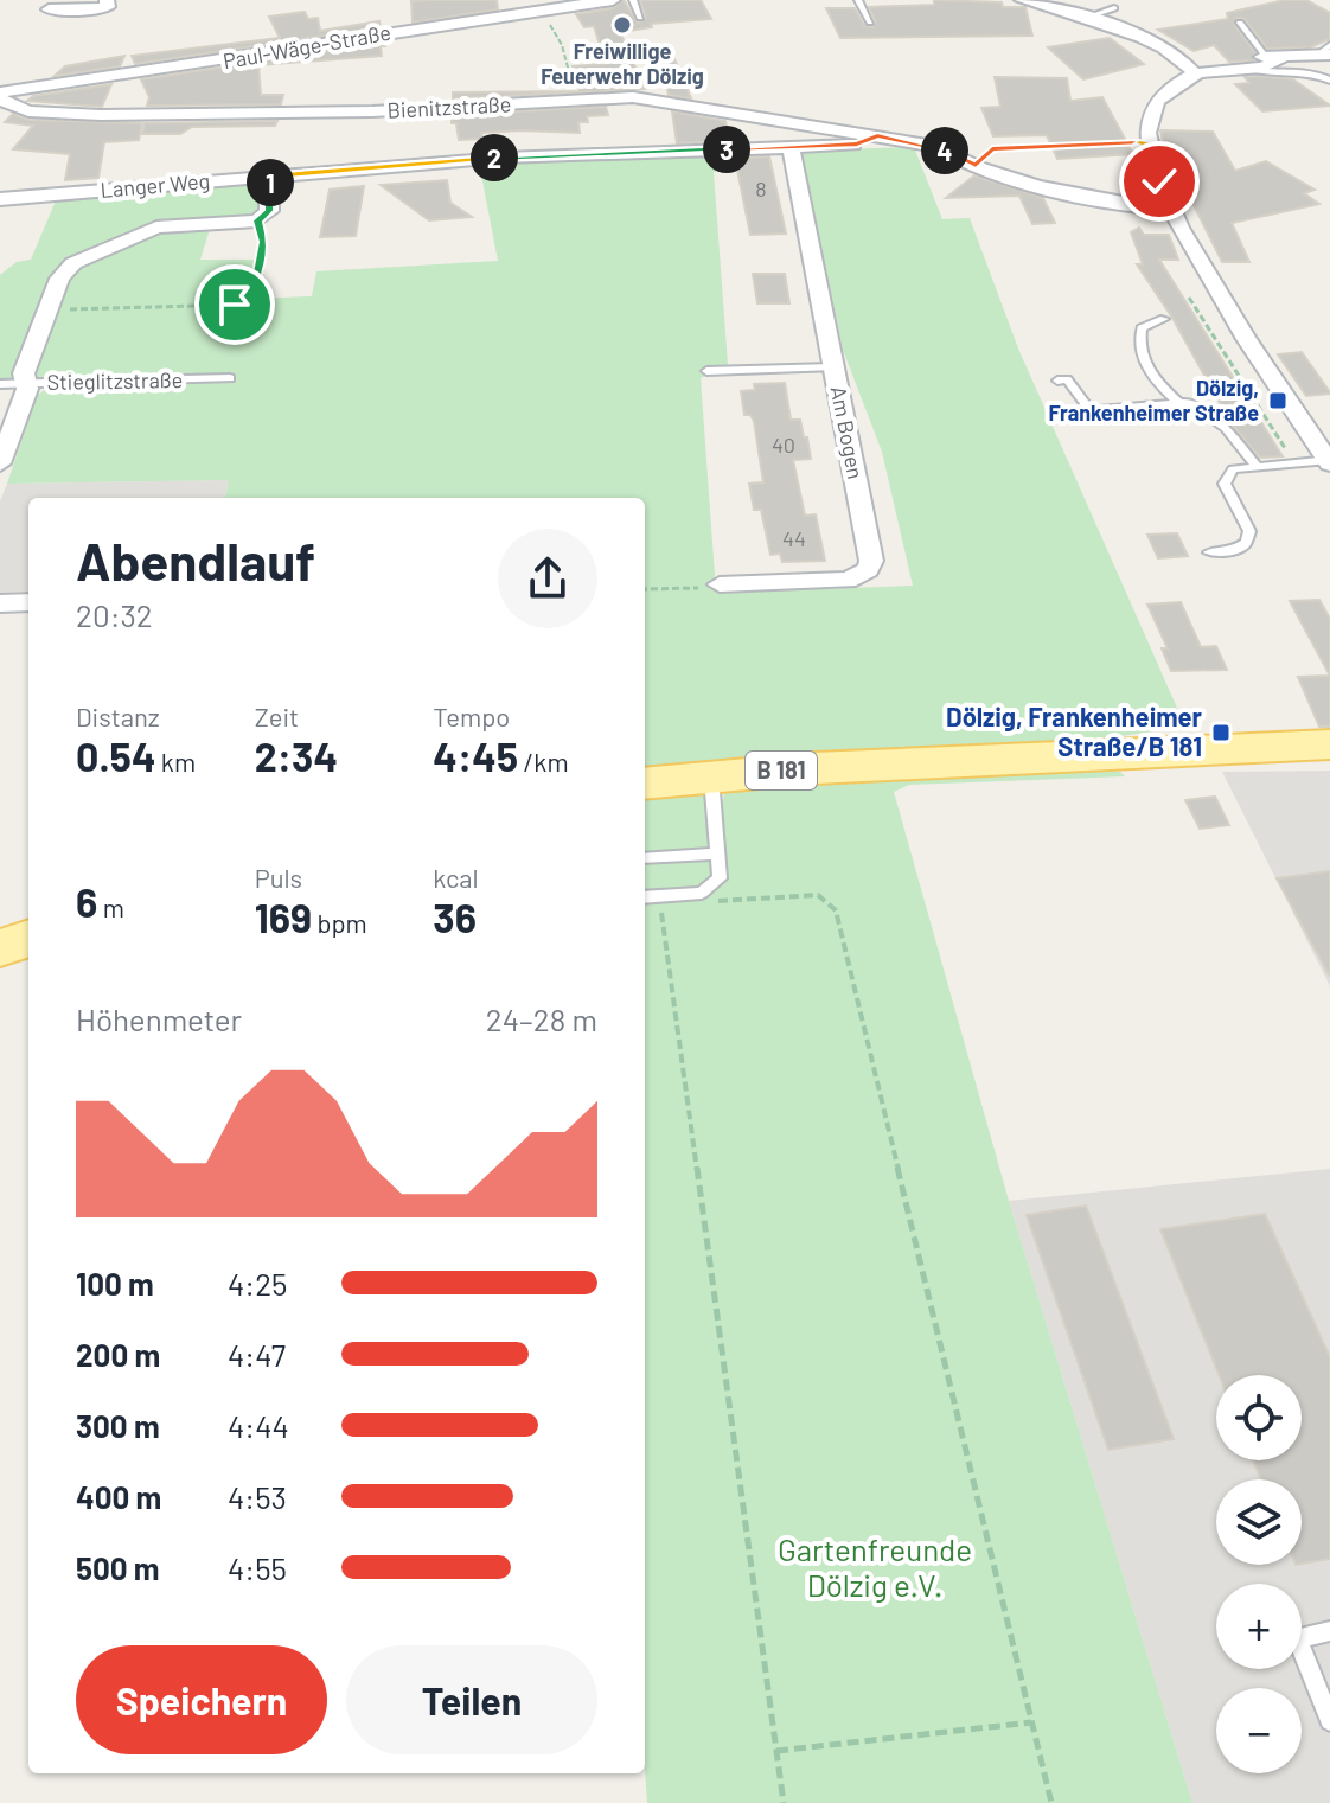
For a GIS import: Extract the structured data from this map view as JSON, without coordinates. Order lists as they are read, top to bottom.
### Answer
{
  "streets": {
    "main road": ["B 181"],
    "street": [
      "Paul-Wäge-Straße",
      "Bienitzstraße",
      "Langer Weg",
      "Am Bogen"
    ],
    "lane": ["Stieglitzstraße"]
  },
  "crossings": [
    ["Bienitzstraße", "Langer Weg"],
    ["Langer Weg", "Am Bogen"]
  ],
  "parks": ["Gartenfreunde Dölzig e.V."],
  "places": {
    "other": ["Freiwillige Feuerwehr Dölzig"],
    "transit": ["Dölzig, Frankenheimer Straße", "Dölzig, Frankenheimer Straße/B 181"]
  },
  "house_numbers": ["8", "40", "44"],
  "page": {
    "pins": [
      "3",
      "4",
      "2",
      "1"
    ],
    "heading": ["Abendlauf", "20:32"],
    "stats": [
      ["Distanz", "0.54 km"],
      ["Zeit", "2:34"],
      ["Tempo", "4:45 /km"],
      ["6 m"],
      ["Puls", "169 bpm"],
      ["kcal", "36"]
    ],
    "chart": ["Höhenmeter", "24–28 m"],
    "list": [
      {
        "name": "100 m",
        "note": "4:25"
      },
      {
        "name": "200 m",
        "note": "4:47"
      },
      {
        "name": "300 m",
        "note": "4:44"
      },
      {
        "name": "400 m",
        "note": "4:53"
      },
      {
        "name": "500 m",
        "note": "4:55"
      }
    ],
    "map_buttons": ["+", "−"],
    "buttons": ["Speichern", "Teilen"]
  }
}
